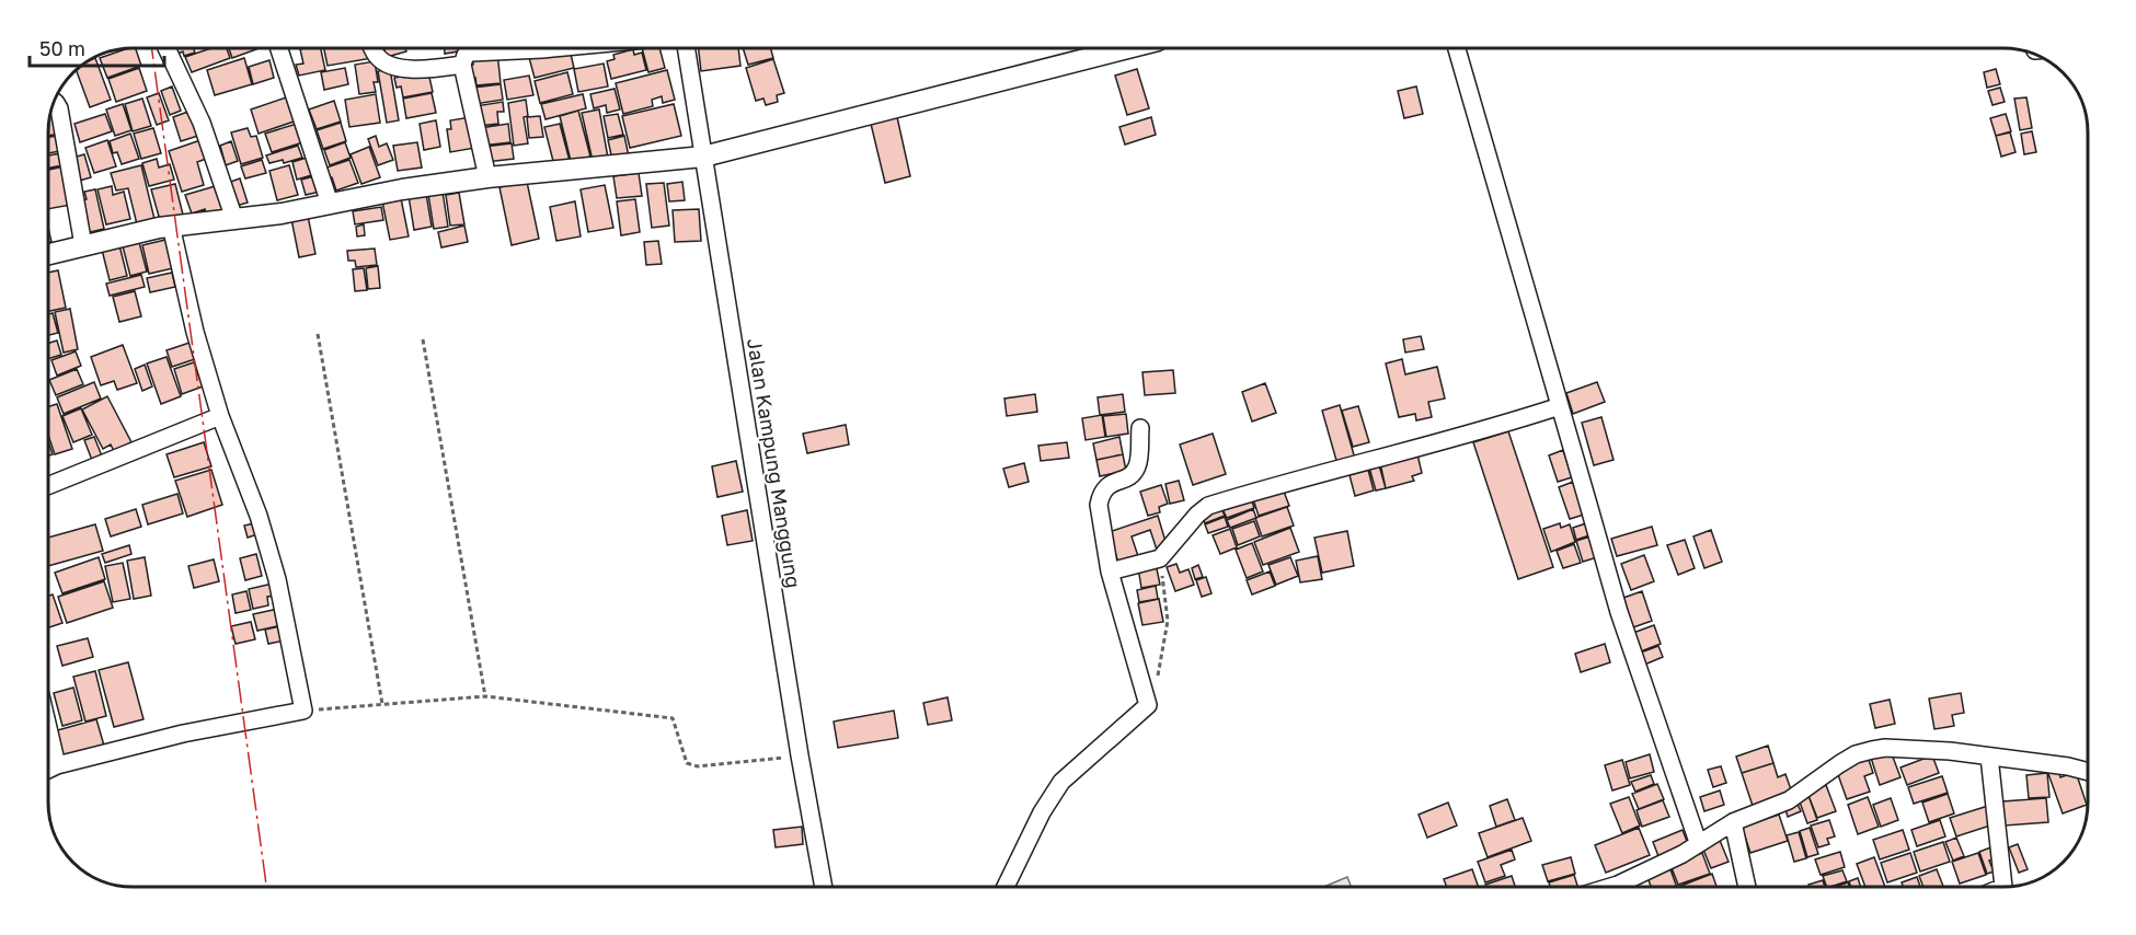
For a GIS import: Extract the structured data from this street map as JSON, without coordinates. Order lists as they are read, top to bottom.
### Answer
{
  "streets": {
    "street": ["Jalan Kampung Manggung"]
  },
  "scale_bar": "50 m"
}
